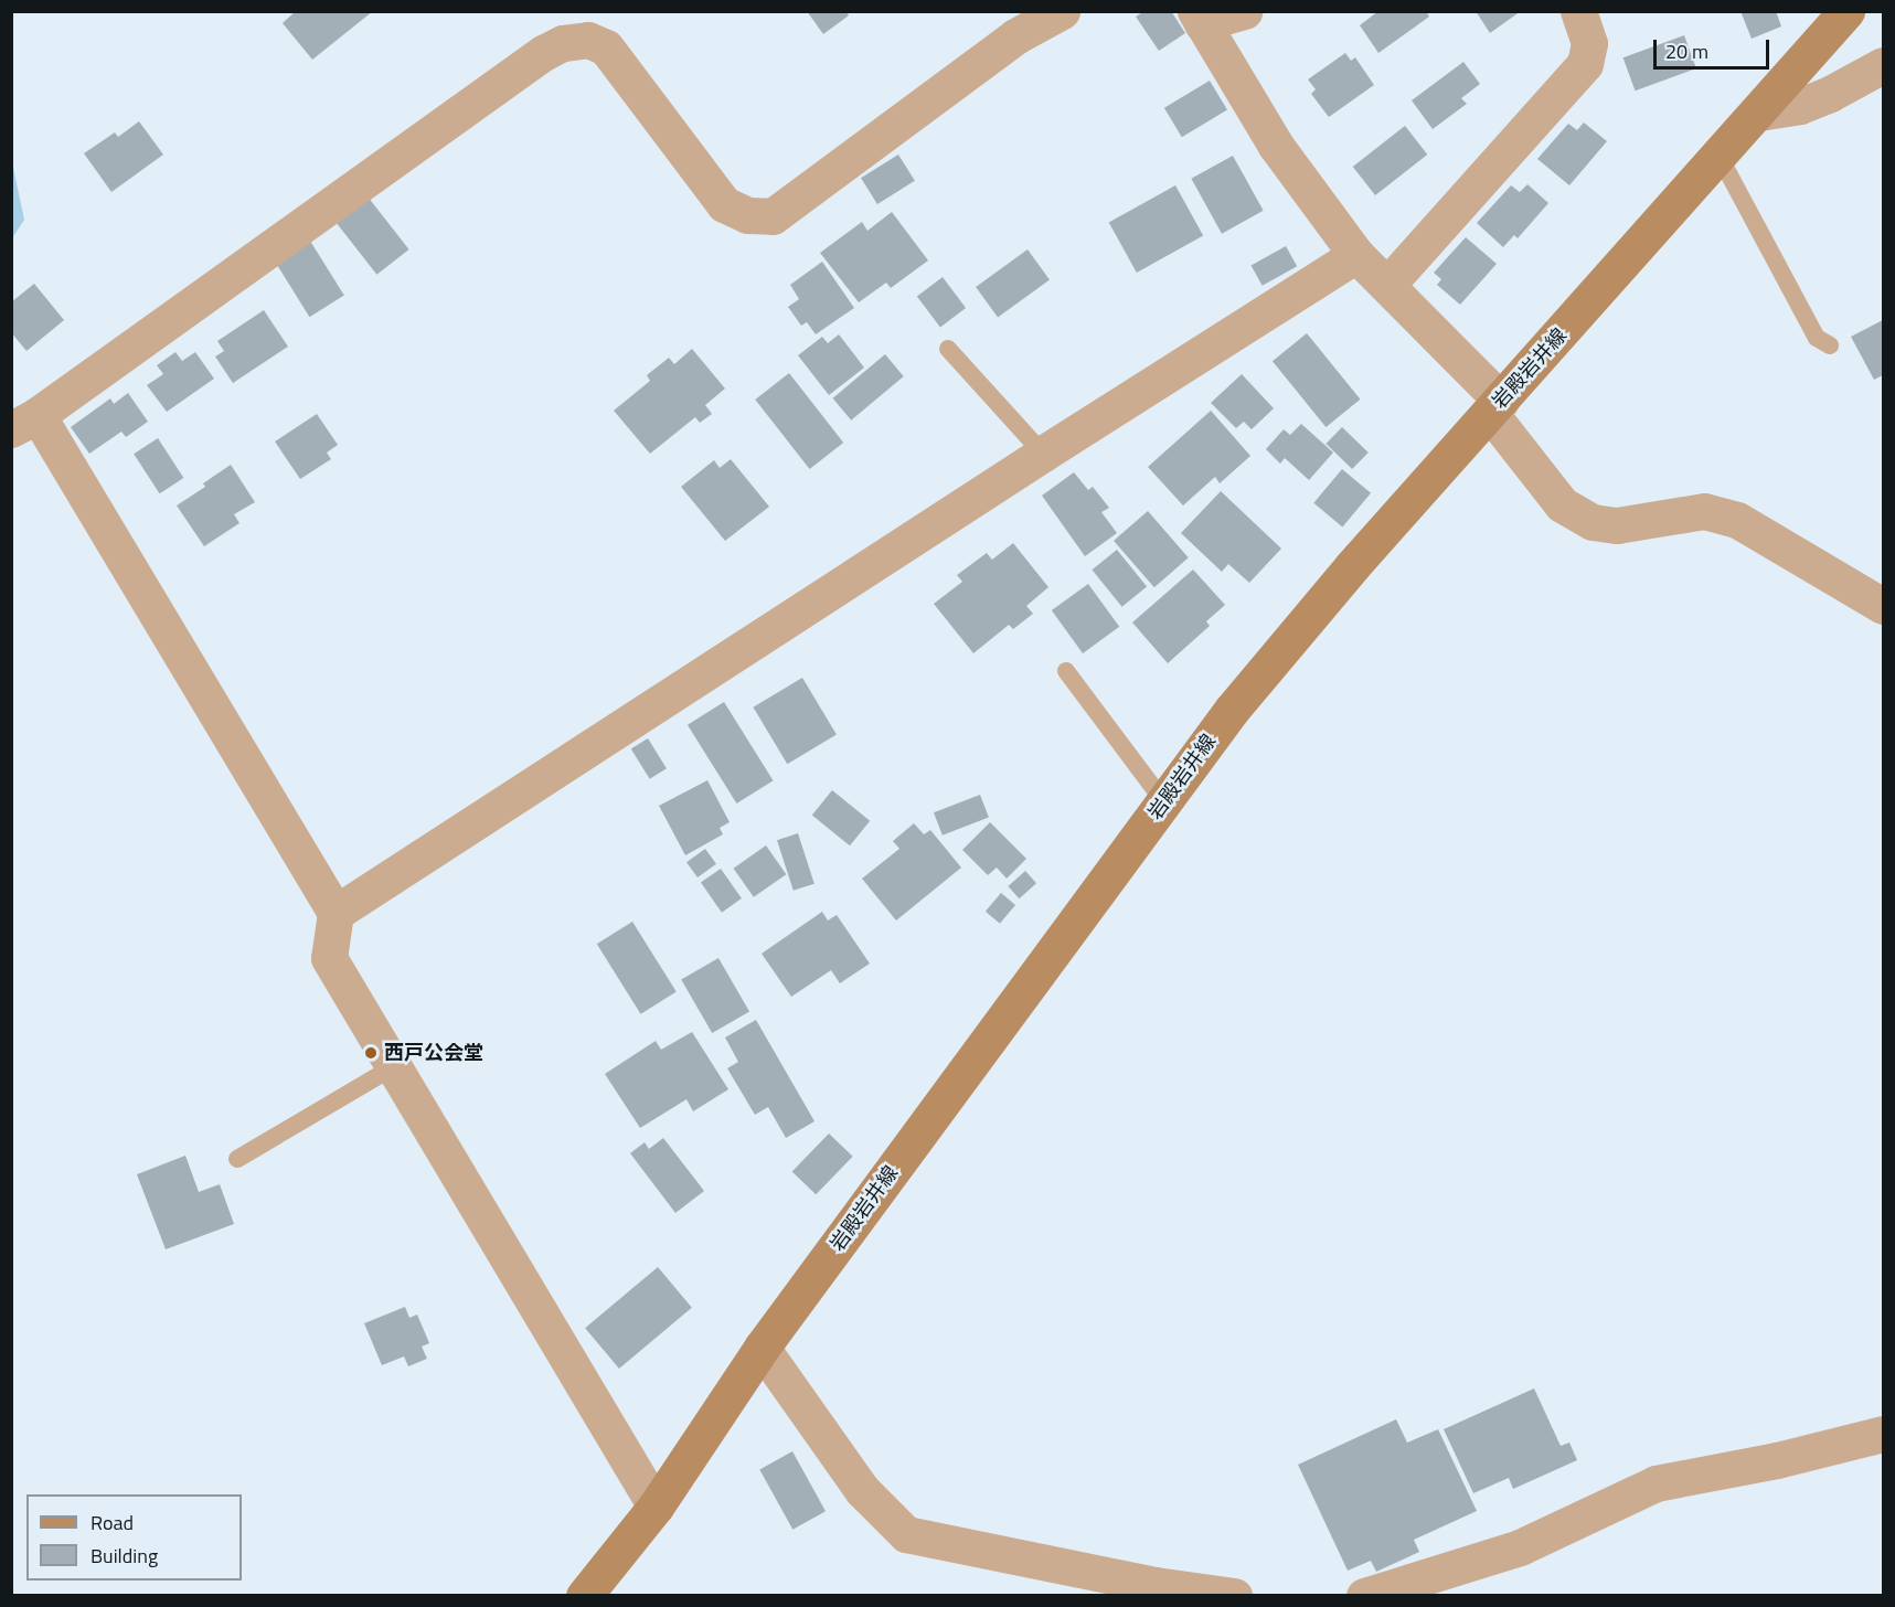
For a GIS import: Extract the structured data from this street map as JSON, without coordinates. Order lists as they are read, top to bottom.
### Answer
{
  "streets": {
    "main road": ["岩殿岩井線"]
  },
  "places": ["西戸公会堂"],
  "legend": ["Road", "Building"],
  "scale_bar": "20 m"
}
